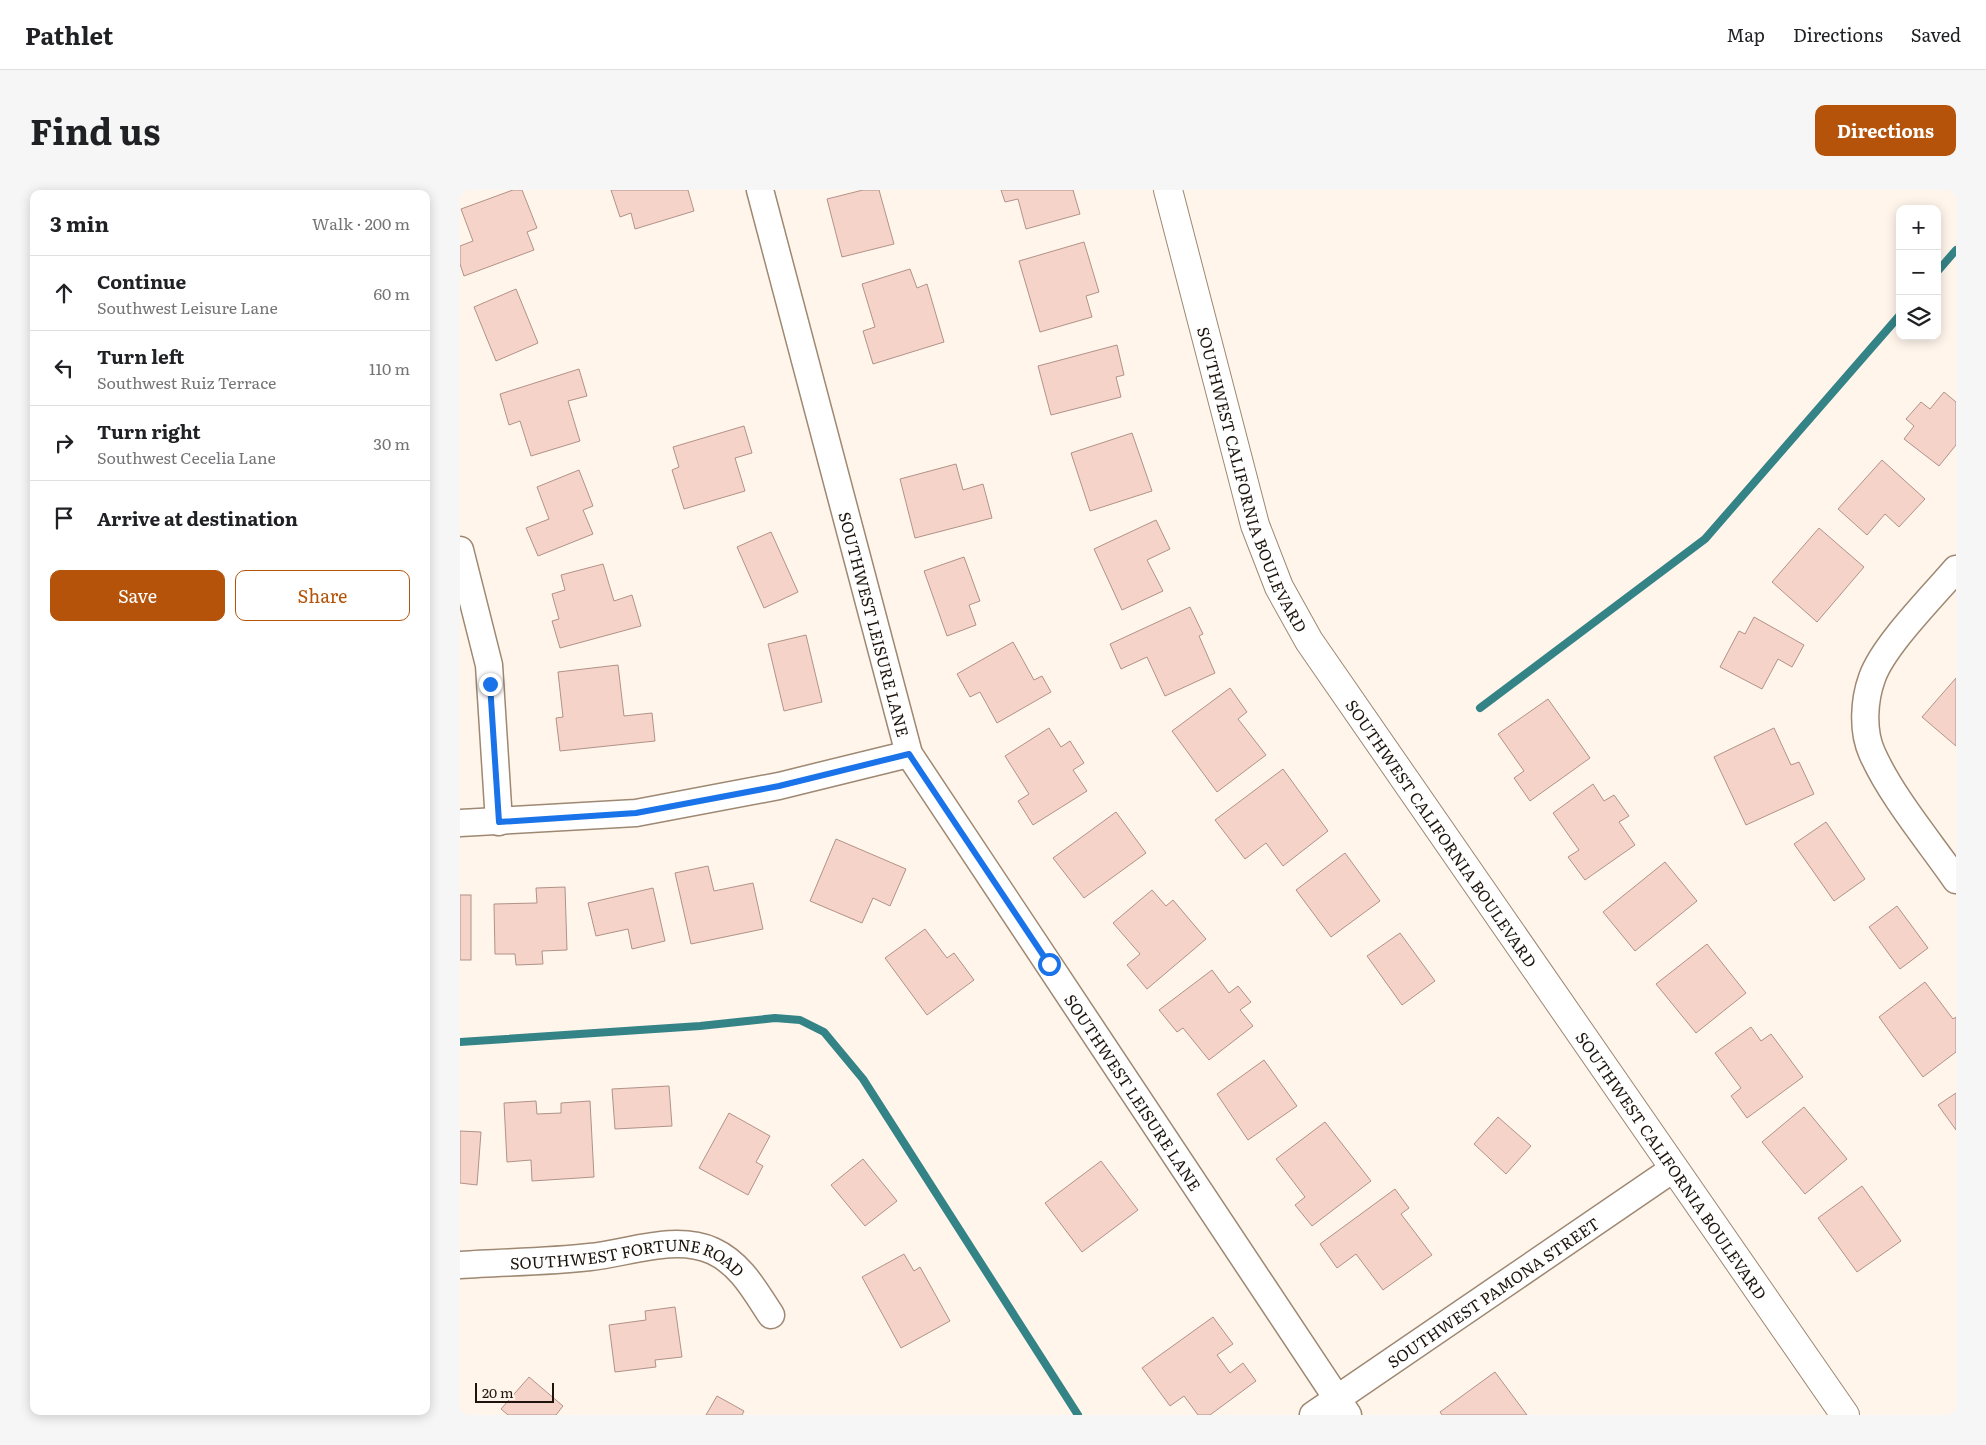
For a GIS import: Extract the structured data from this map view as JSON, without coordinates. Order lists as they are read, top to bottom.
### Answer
{
  "streets": {
    "street": [
      "SOUTHWEST CALIFORNIA BOULEVARD",
      "SOUTHWEST LEISURE LANE",
      "SOUTHWEST FORTUNE ROAD",
      "SOUTHWEST PAMONA STREET"
    ]
  },
  "crossings": [
    ["SOUTHWEST CALIFORNIA BOULEVARD", "SOUTHWEST PAMONA STREET"],
    ["SOUTHWEST LEISURE LANE", "SOUTHWEST PAMONA STREET"]
  ],
  "scale_bar": "20 m",
  "page": {
    "header": "Pathlet",
    "nav": ["Map", "Directions", "Saved"],
    "title": "Find us",
    "buttons": [
      "Directions",
      ["Save", "Share"]
    ],
    "heading": ["3 min", "Walk · 200 m"],
    "map_buttons": ["+", "−"],
    "list": [
      ["Continue", "Southwest Leisure Lane", "60 m"],
      ["Turn left", "Southwest Ruiz Terrace", "110 m"],
      ["Turn right", "Southwest Cecelia Lane", "30 m"],
      "Arrive at destination"
    ],
    "scale": "20 m"
  }
}
